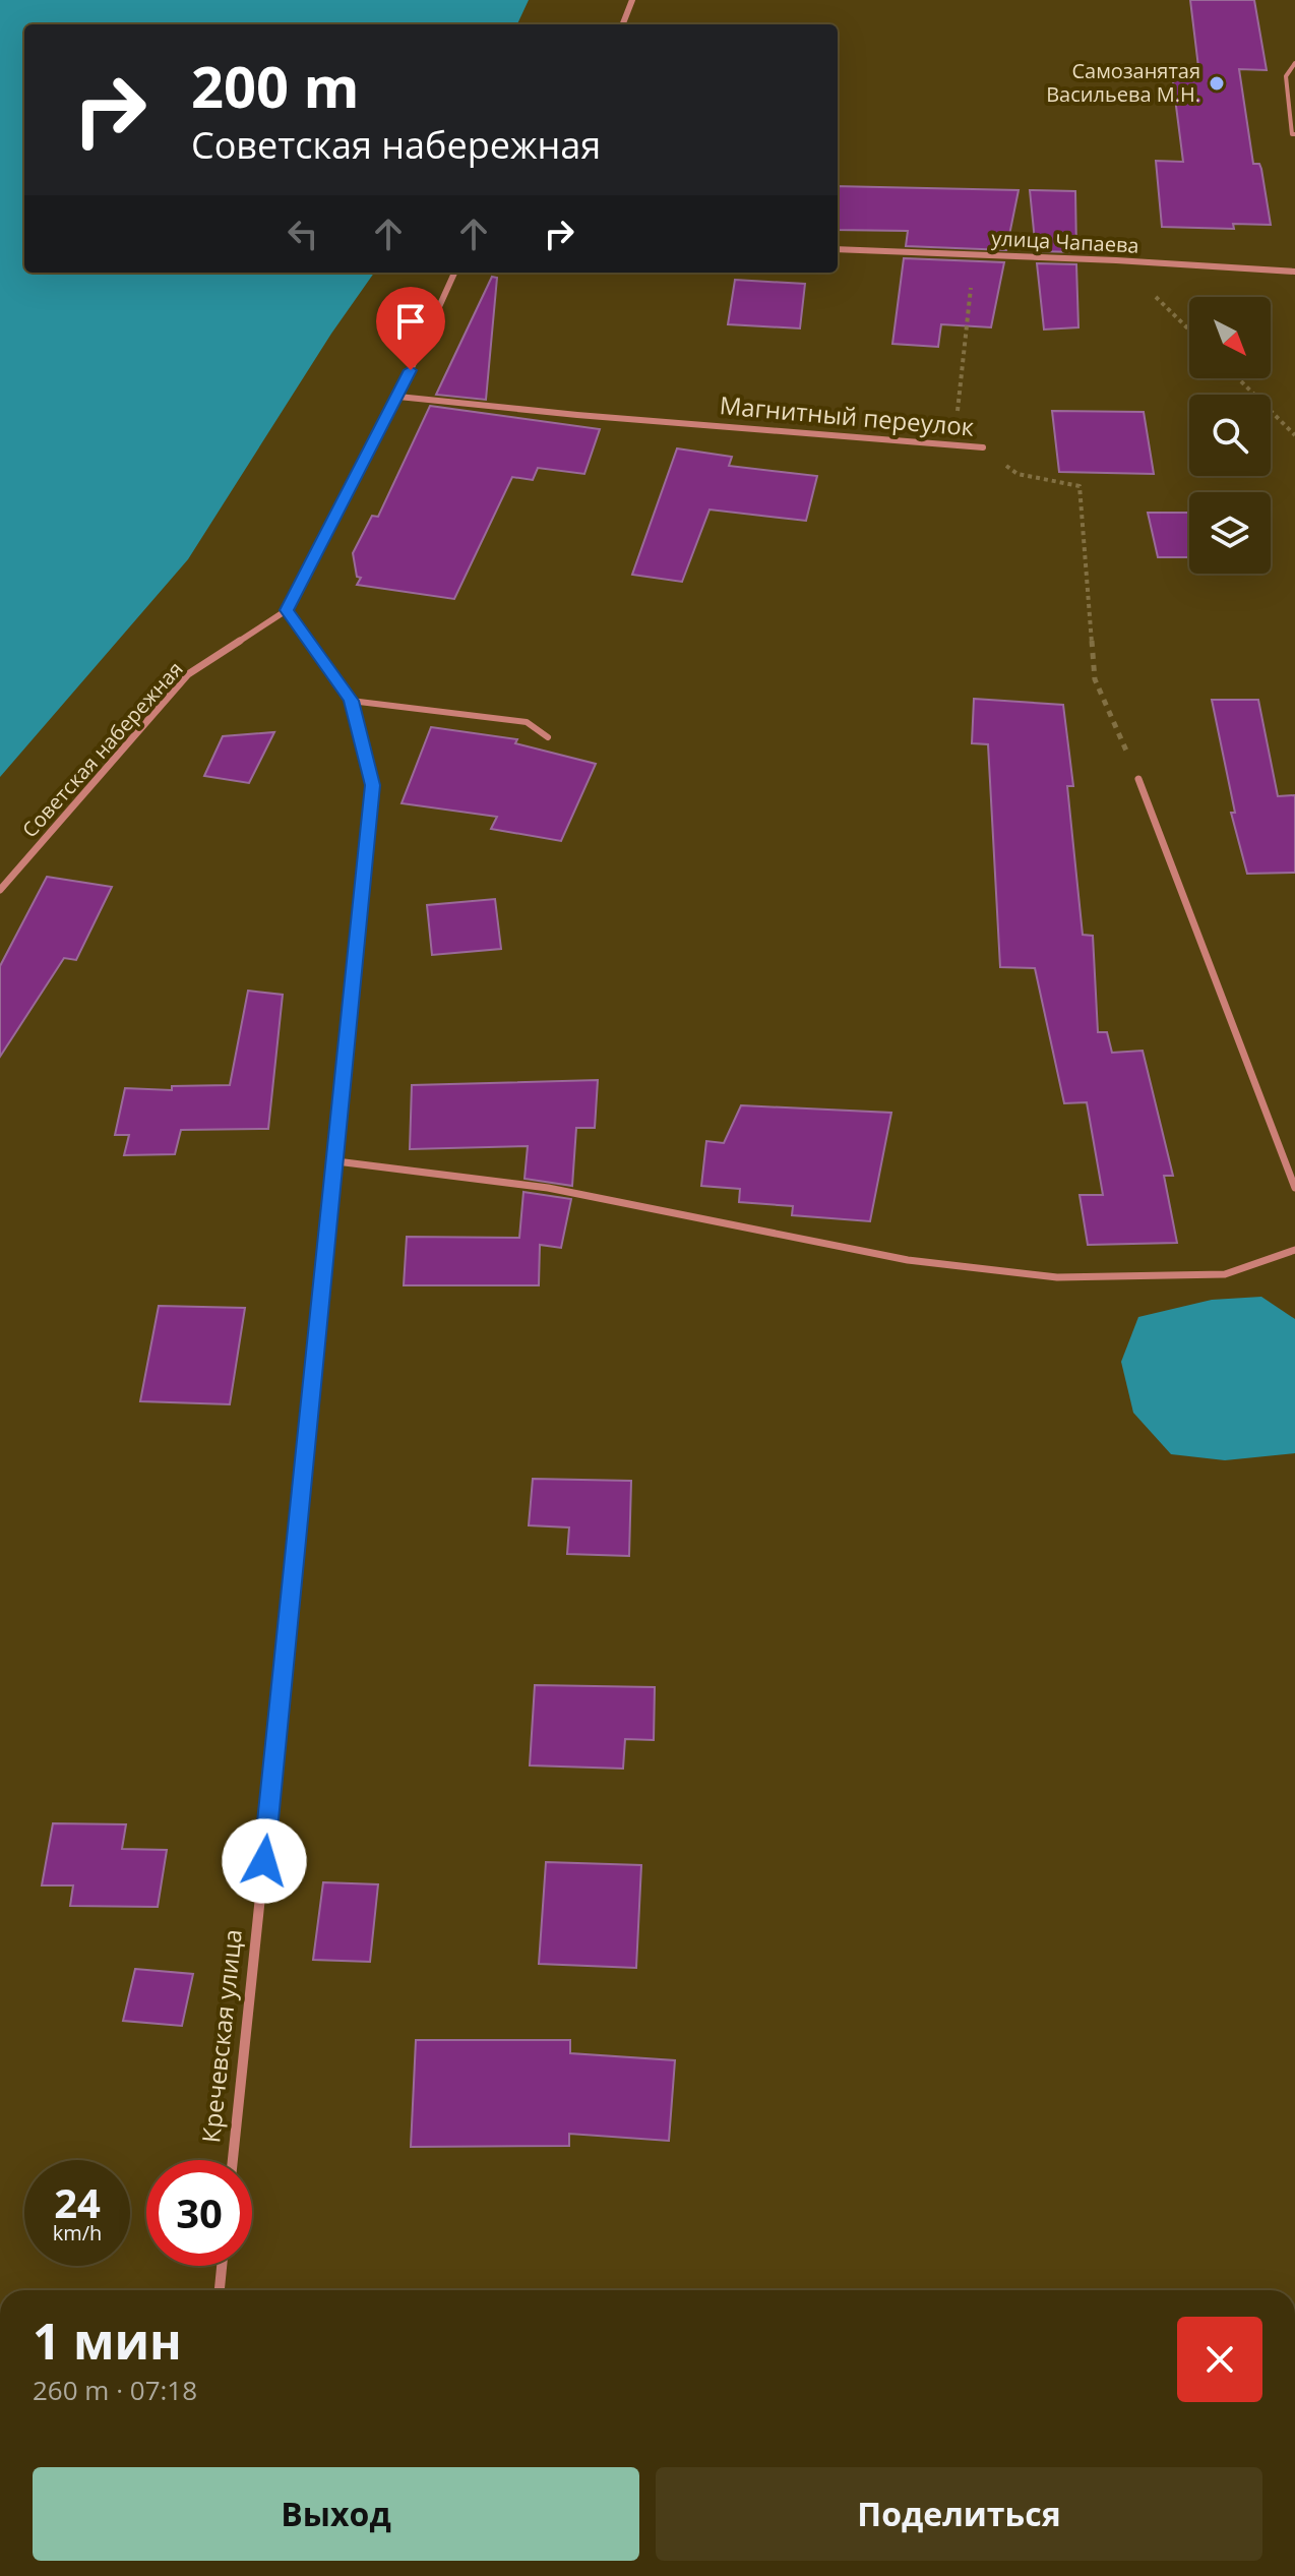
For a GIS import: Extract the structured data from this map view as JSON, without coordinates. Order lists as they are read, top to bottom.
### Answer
{
  "streets": {
    "street": [
      "улица Чапаева",
      "Магнитный переулок",
      "Советская набережная",
      "Кречевская улица"
    ]
  },
  "crossings": [
    ["Магнитный переулок", "Советская набережная"],
    ["Советская набережная", "Кречевская улица"]
  ],
  "places": ["Самозанятая Васильева М.Н."],
  "north": "bottom right",
  "page": {
    "turn": ["200 m", "Советская набережная"],
    "speed": "24 km/h",
    "limit": "30",
    "heading": ["1 мин", "260 m · 07:18"],
    "buttons": ["Выход", "Поделиться"]
  }
}
